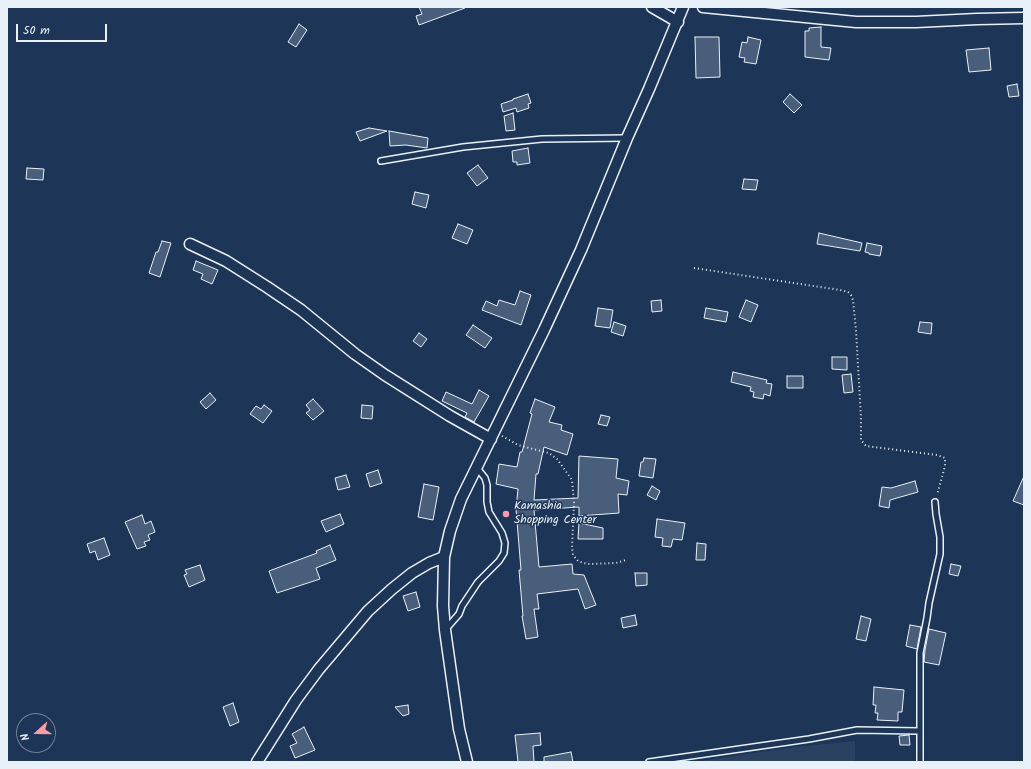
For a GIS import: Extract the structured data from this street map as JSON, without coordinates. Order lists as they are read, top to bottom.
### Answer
{
  "places": ["Kamashia Shopping Center"],
  "scale_bar": "50 m",
  "north": "left"
}
